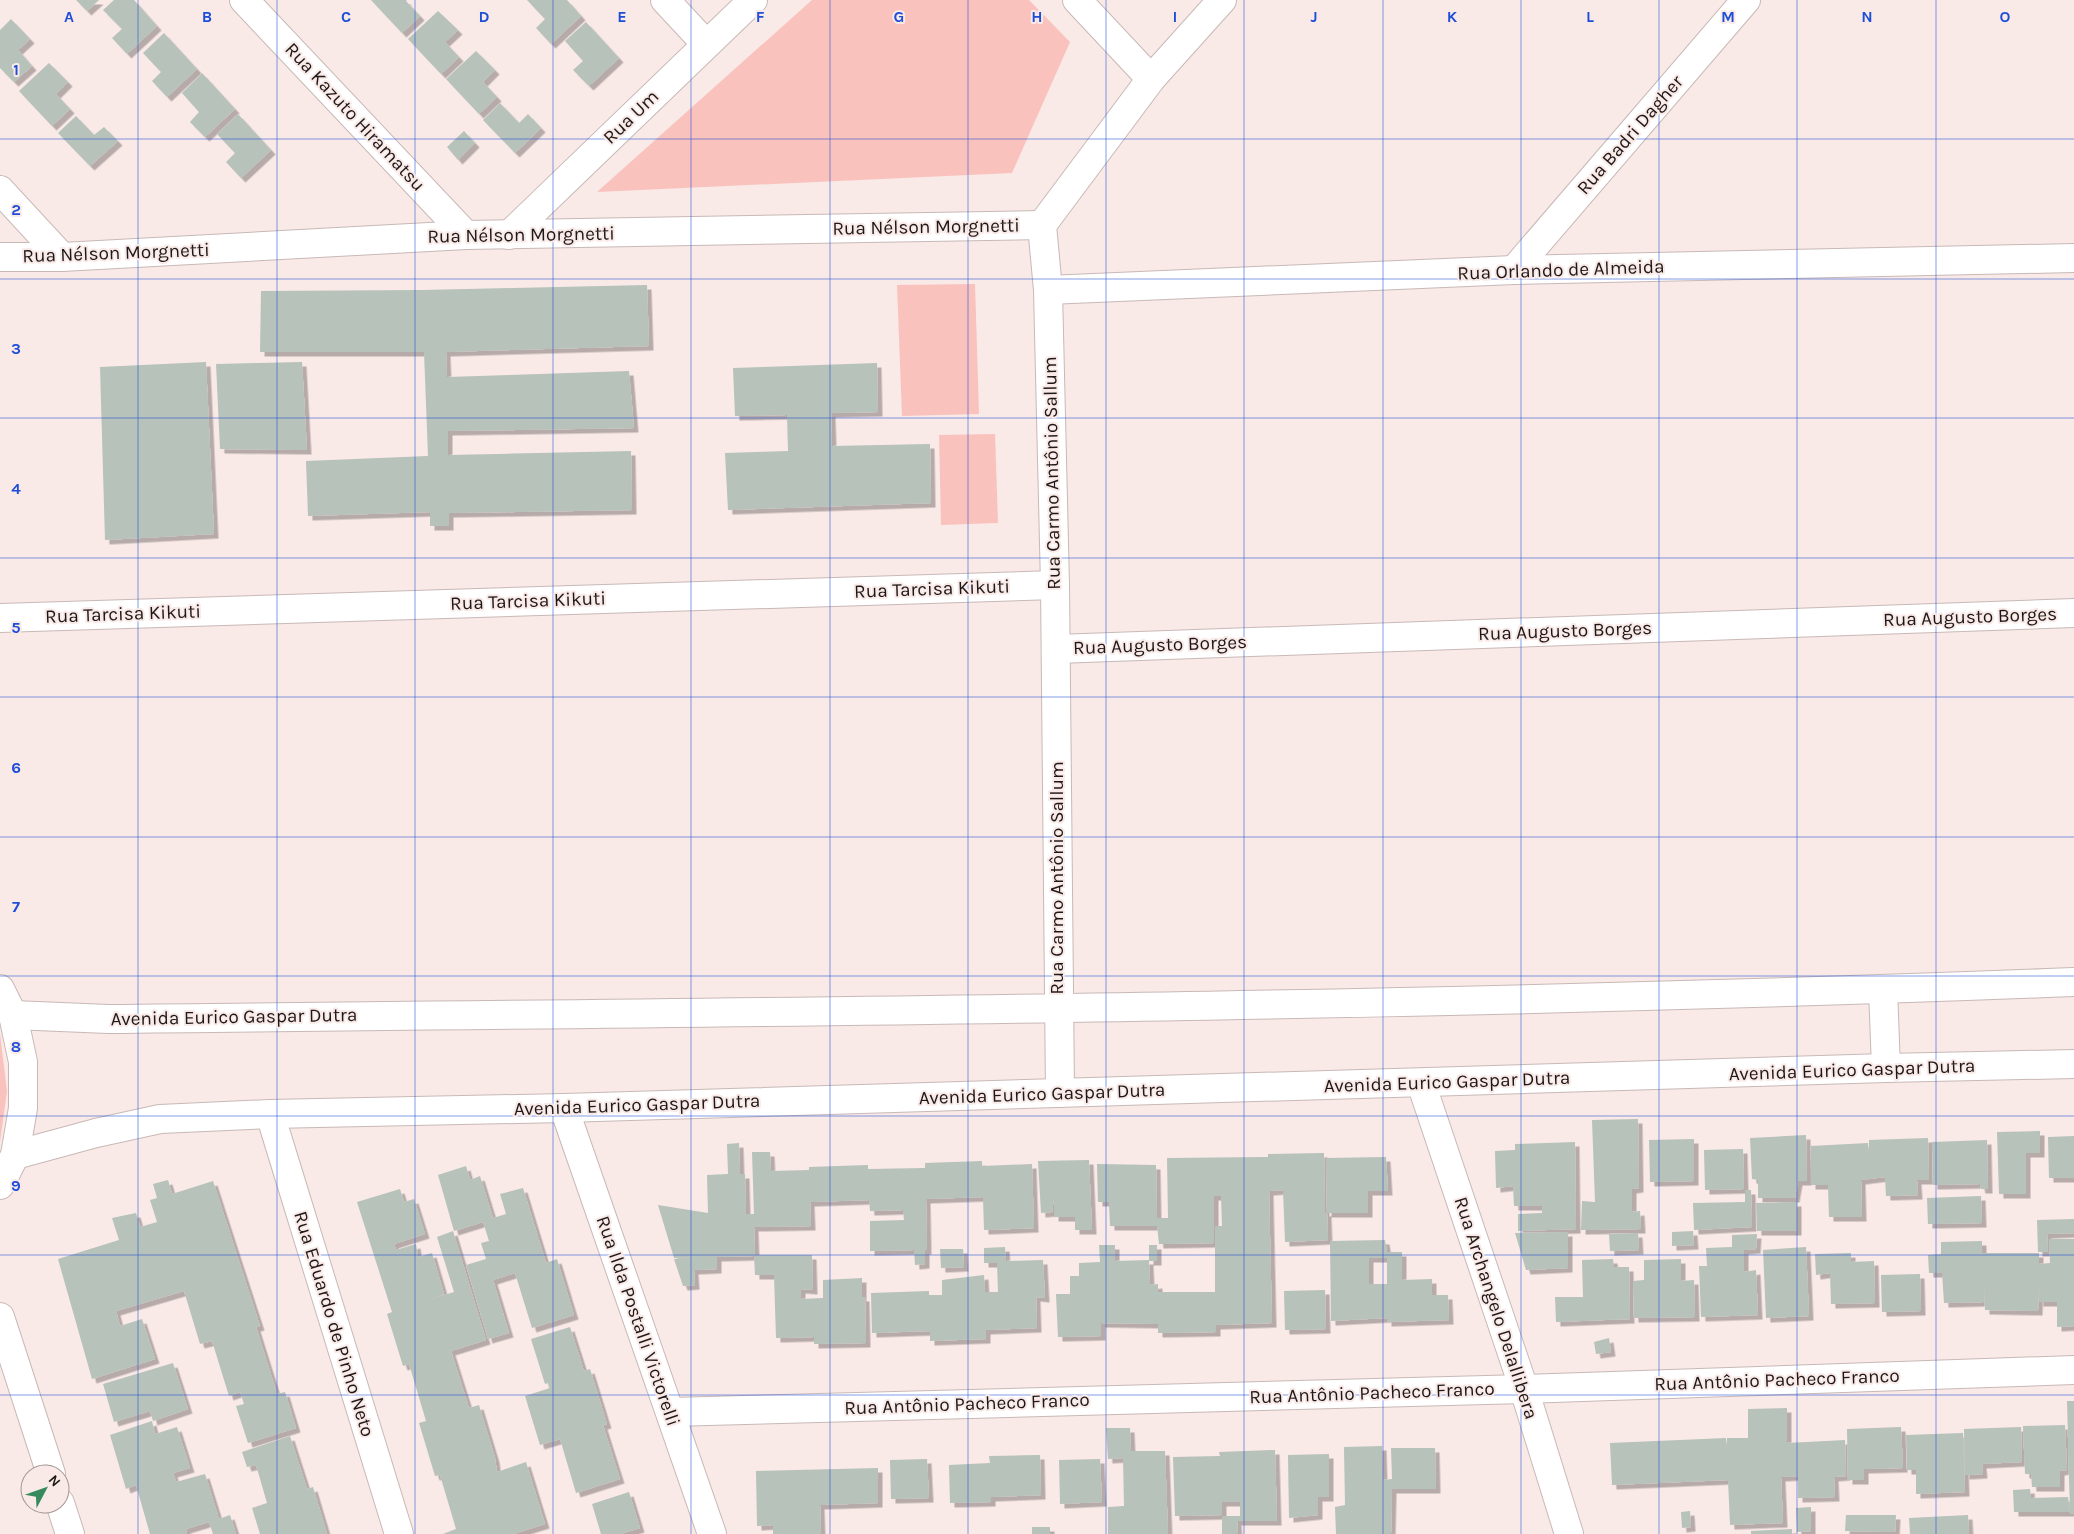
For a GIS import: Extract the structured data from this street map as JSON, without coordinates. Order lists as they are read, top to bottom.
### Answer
{
  "streets": {
    "street": [
      "Rua Kazuto Hiramatsu",
      "Rua Um",
      "Rua Badri Dagher",
      "Rua Nélson Morgnetti",
      "Rua Orlando de Almeida",
      "Rua Carmo Antônio Sallum",
      "Rua Tarcisa Kikuti",
      "Rua Augusto Borges",
      "Avenida Eurico Gaspar Dutra",
      "Rua Archangelo Delallibera",
      "Rua Ilda Postalli Victorelli",
      "Rua Eduardo de Pinho Neto",
      "Rua Antônio Pacheco Franco"
    ]
  },
  "crossings": [
    ["Rua Kazuto Hiramatsu", "Rua Nélson Morgnetti"],
    ["Rua Um", "Rua Nélson Morgnetti"],
    ["Rua Badri Dagher", "Rua Orlando de Almeida"],
    ["Rua Nélson Morgnetti", "Rua Carmo Antônio Sallum"],
    ["Rua Orlando de Almeida", "Rua Carmo Antônio Sallum"],
    ["Rua Carmo Antônio Sallum", "Rua Tarcisa Kikuti"],
    ["Rua Carmo Antônio Sallum", "Rua Augusto Borges"],
    ["Rua Carmo Antônio Sallum", "Avenida Eurico Gaspar Dutra"],
    ["Avenida Eurico Gaspar Dutra", "Rua Archangelo Delallibera"],
    ["Avenida Eurico Gaspar Dutra", "Rua Ilda Postalli Victorelli"],
    ["Avenida Eurico Gaspar Dutra", "Rua Eduardo de Pinho Neto"],
    ["Rua Archangelo Delallibera", "Rua Antônio Pacheco Franco"],
    ["Rua Ilda Postalli Victorelli", "Rua Antônio Pacheco Franco"]
  ],
  "north": "top right",
  "grid": {
    "columns": [
      "A",
      "B",
      "C",
      "D",
      "E",
      "F",
      "G",
      "H",
      "I",
      "J",
      "K",
      "L",
      "M",
      "N",
      "O"
    ],
    "rows": [
      "1",
      "2",
      "3",
      "4",
      "5",
      "6",
      "7",
      "8",
      "9"
    ]
  }
}
